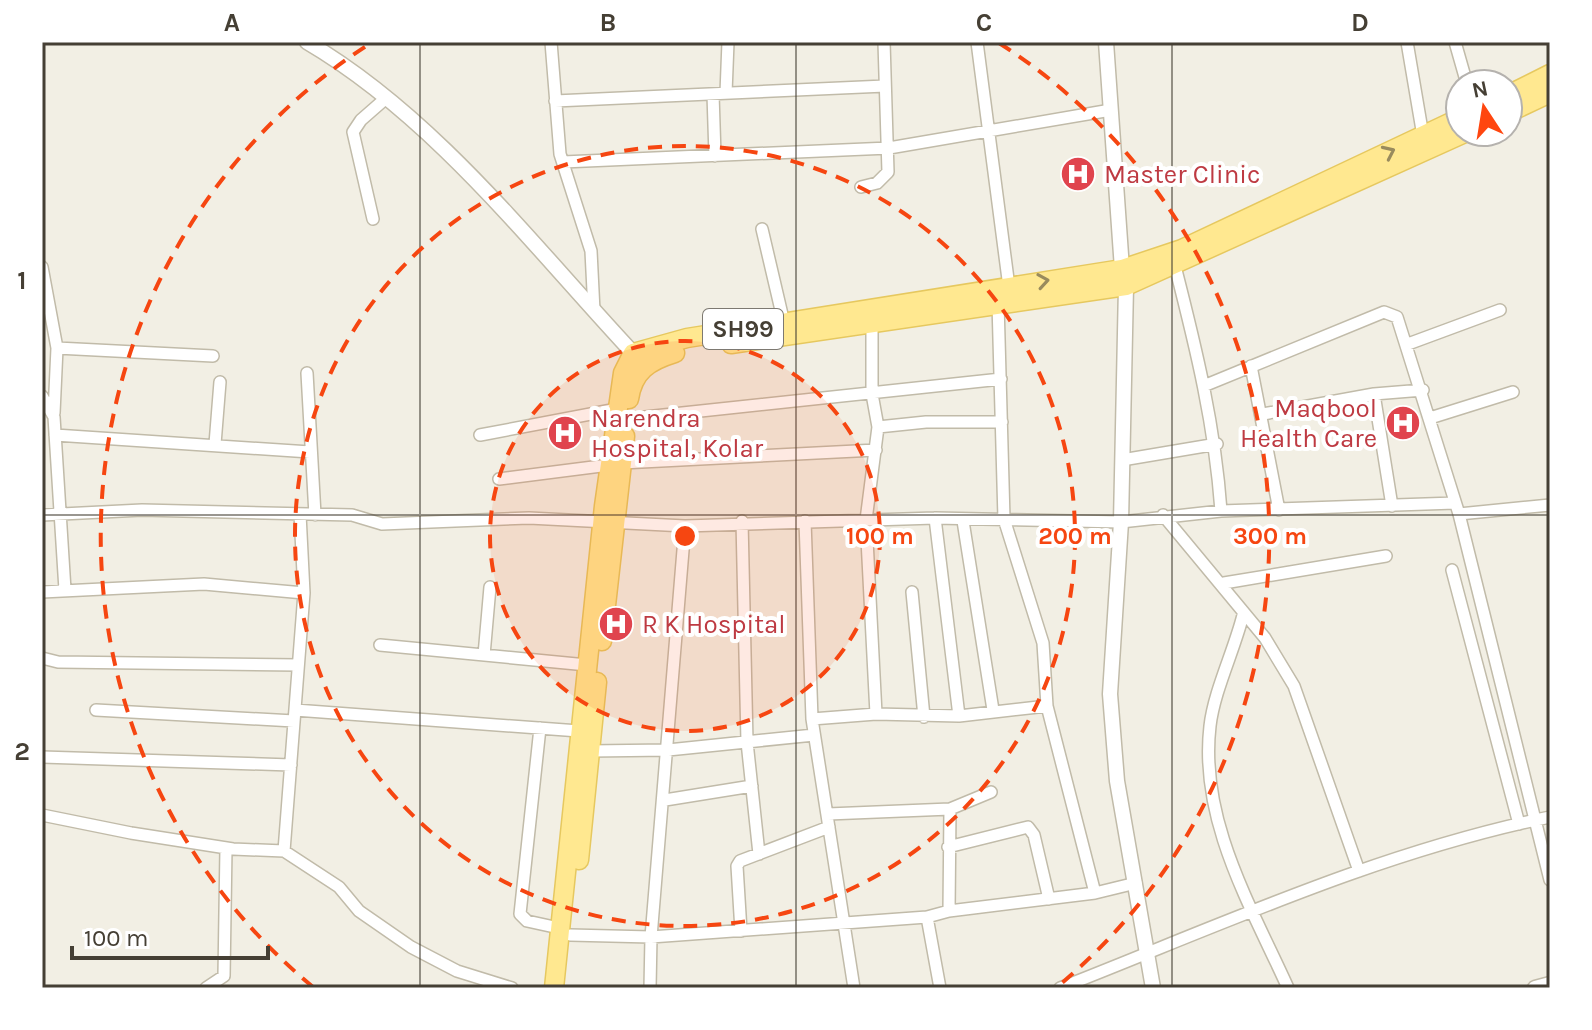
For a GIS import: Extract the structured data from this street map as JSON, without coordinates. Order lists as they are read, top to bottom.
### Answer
{
  "streets": {
    "main road": ["SH99"]
  },
  "places": {
    "hospital": [
      "Master Clinic",
      "Maqbool Health Care",
      "Narendra Hospital, Kolar",
      "R K Hospital"
    ]
  },
  "scale_bar": "100 m",
  "north": "top",
  "grid": {
    "columns": [
      "A",
      "B",
      "C",
      "D"
    ],
    "rows": ["1", "2"]
  },
  "rings": ["100 m", "200 m", "300 m"]
}
